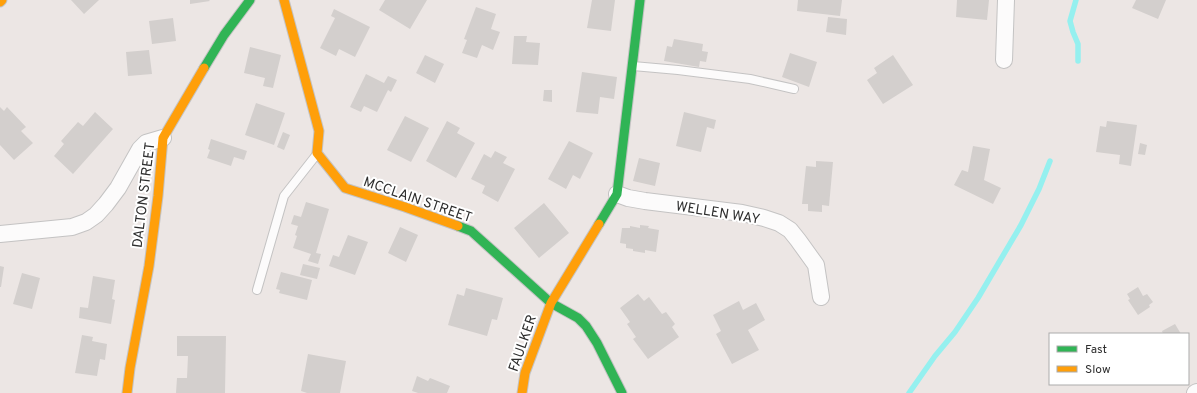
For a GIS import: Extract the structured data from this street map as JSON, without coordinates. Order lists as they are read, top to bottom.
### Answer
{
  "streets": {
    "street": [
      "DALTON STREET",
      "MCCLAIN STREET",
      "WELLEN WAY",
      "FAULKER"
    ]
  },
  "crossings": [
    ["MCCLAIN STREET", "FAULKER"]
  ],
  "legend": ["Fast", "Slow"]
}
